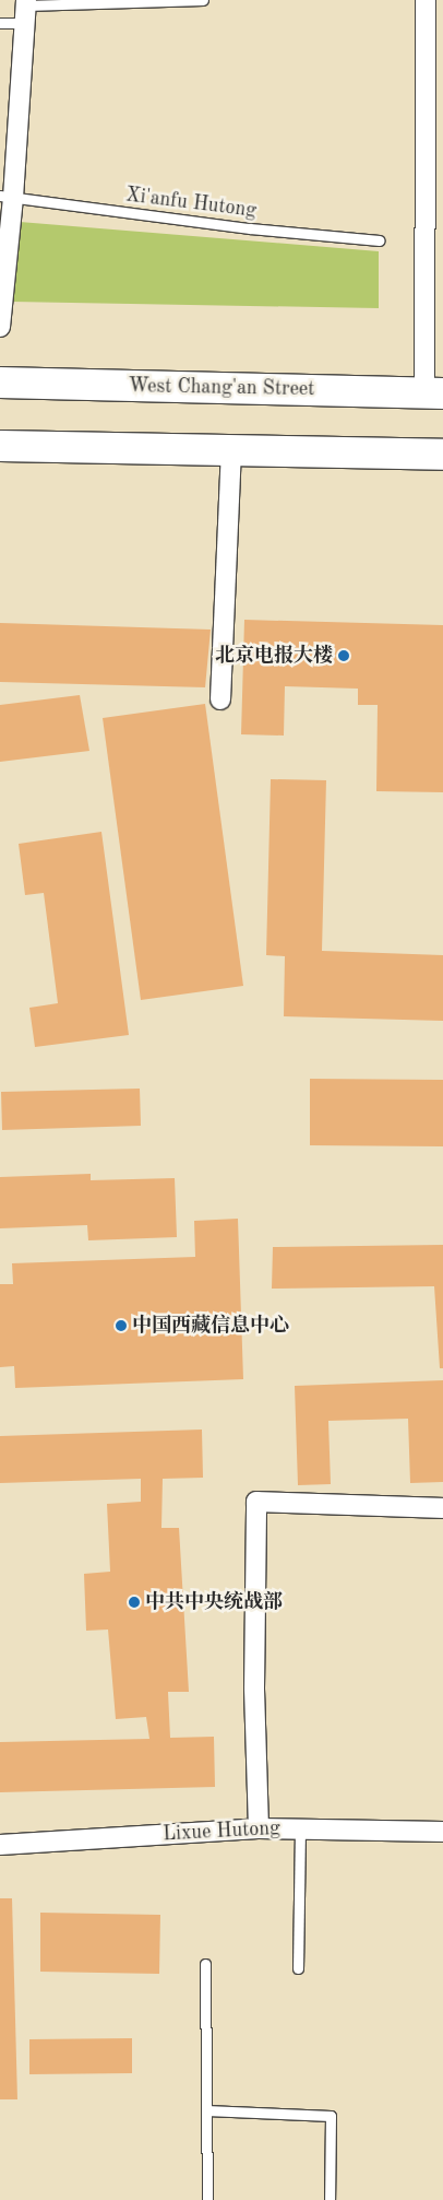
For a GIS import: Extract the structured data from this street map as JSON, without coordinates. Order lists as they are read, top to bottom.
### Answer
{
  "streets": {
    "highway": ["West Chang'an Street"],
    "street": ["Lixue Hutong"],
    "lane": ["Xi'anfu Hutong"]
  },
  "places": ["北京电报大楼", "中国西藏信息中心", "中共中央统战部"]
}
